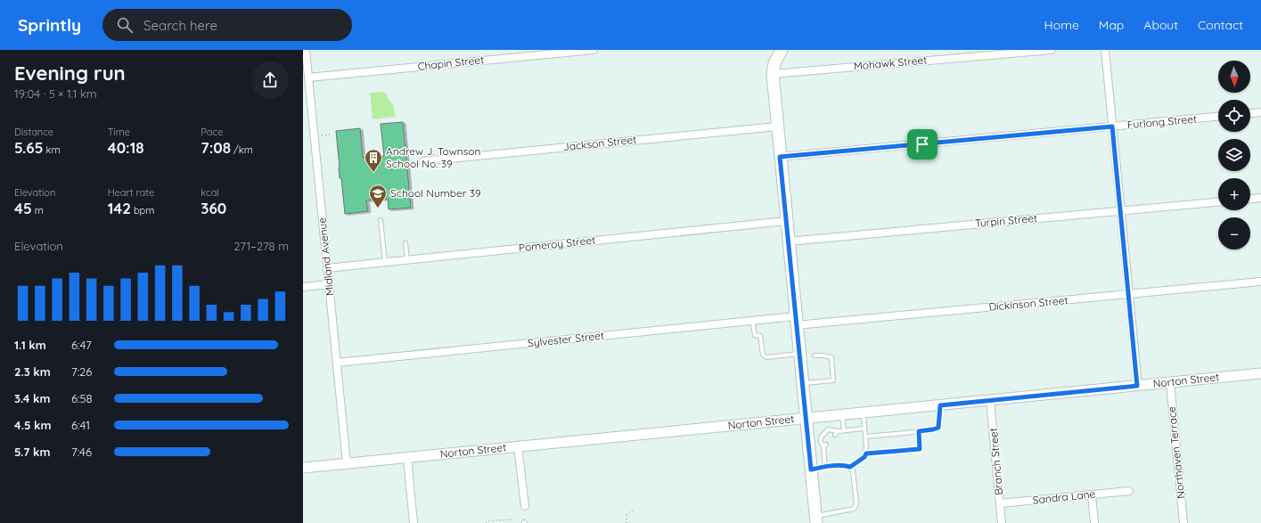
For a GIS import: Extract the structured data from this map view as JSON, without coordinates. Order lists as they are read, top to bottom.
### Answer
{
  "streets": {
    "main road": ["Norton Street"],
    "street": [
      "Chapin Street",
      "Mohawk Street",
      "Furlong Street",
      "Jackson Street",
      "Turpin Street",
      "Pomeroy Street",
      "Midland Avenue",
      "Dickinson Street",
      "Sylvester Street",
      "Northaven Terrace",
      "Branch Street",
      "Sandra Lane"
    ]
  },
  "crossings": [
    ["Chapin Street", "Midland Avenue"],
    ["Pomeroy Street", "Midland Avenue"],
    ["Midland Avenue", "Sylvester Street"],
    ["Midland Avenue", "Norton Street"],
    ["Dickinson Street", "Sylvester Street"],
    ["Norton Street", "Northaven Terrace"],
    ["Norton Street", "Branch Street"],
    ["Branch Street", "Sandra Lane"]
  ],
  "places": {
    "building": ["Andrew J. Townson School No. 39"],
    "school or university": ["School Number 39"]
  },
  "north": "bottom",
  "page": {
    "header": "Sprintly",
    "search": "Search here",
    "nav": [
      "Home",
      "Map",
      "About",
      "Contact"
    ],
    "heading": ["Evening run", "19:04 · 5 × 1.1 km"],
    "map_buttons": ["+", "−"],
    "stats": [
      ["Distance", "5.65 km"],
      ["Time", "40:18"],
      ["Pace", "7:08 /km"],
      ["Elevation", "45 m"],
      ["Heart rate", "142 bpm"],
      ["kcal", "360"]
    ],
    "chart": ["Elevation", "271–278 m"],
    "list": [
      {
        "name": "1.1 km",
        "note": "6:47"
      },
      {
        "name": "2.3 km",
        "note": "7:26"
      },
      {
        "name": "3.4 km",
        "note": "6:58"
      },
      {
        "name": "4.5 km",
        "note": "6:41"
      },
      {
        "name": "5.7 km",
        "note": "7:46"
      }
    ]
  }
}
